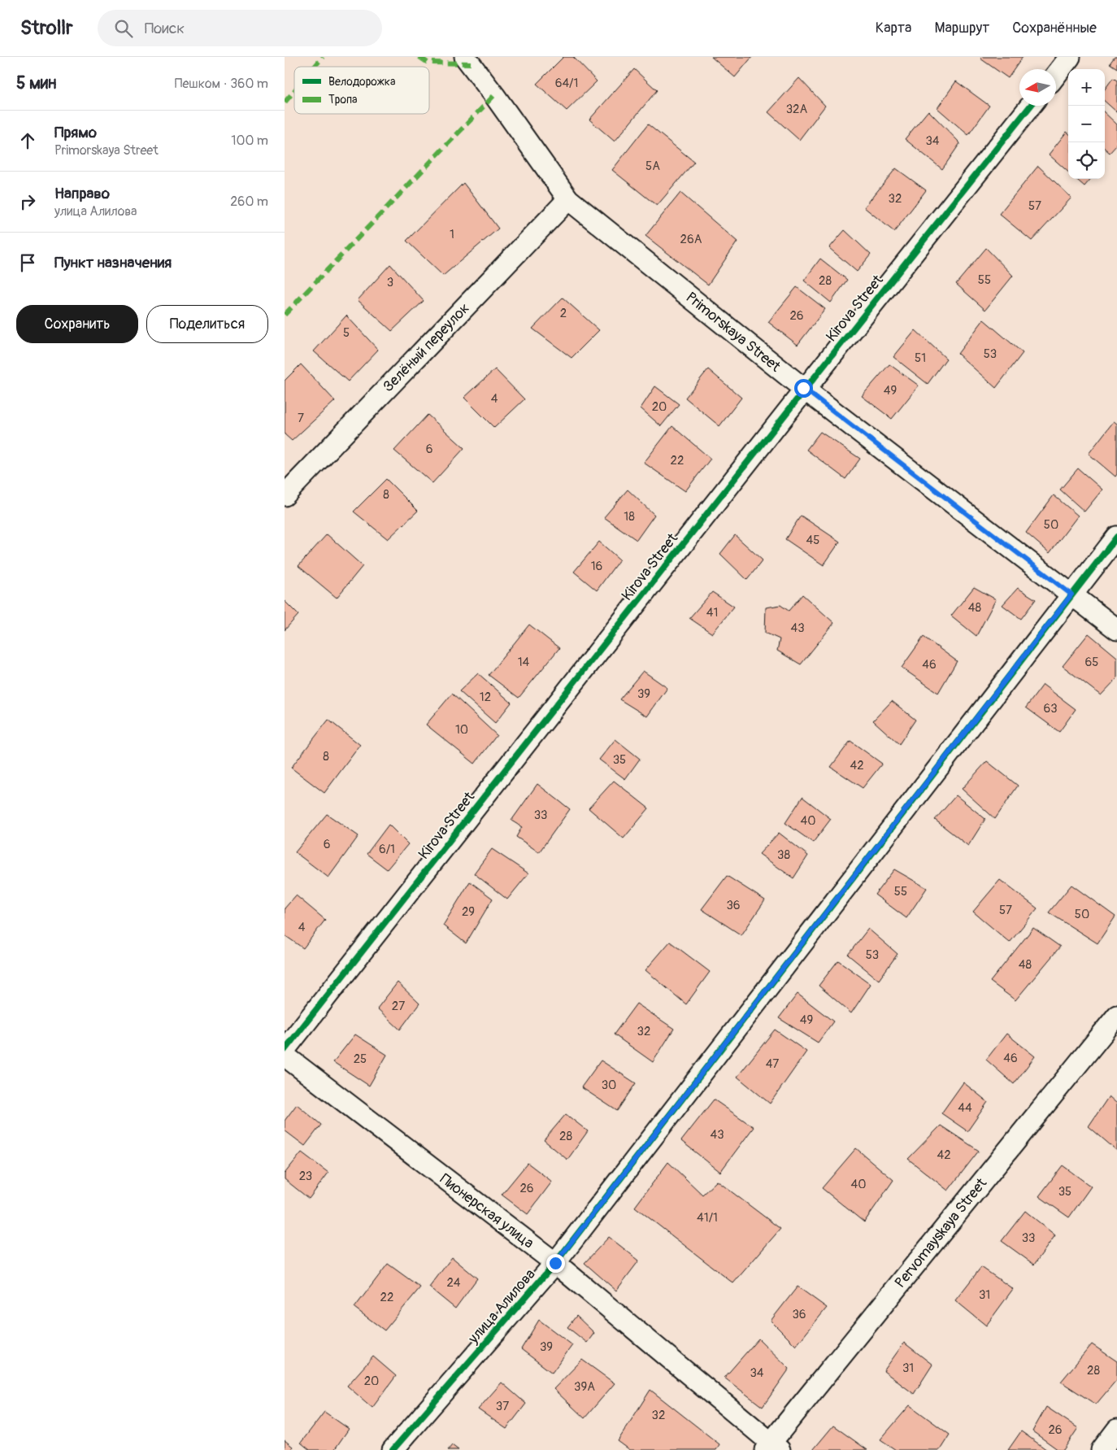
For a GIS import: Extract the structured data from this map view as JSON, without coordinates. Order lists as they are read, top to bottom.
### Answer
{
  "streets": {
    "street": [
      "Kirova Street",
      "Primorskaya Street",
      "Зелёный переулок",
      "Пионерская улица",
      "Pervomayskaya Street",
      "улица Алилова"
    ]
  },
  "crossings": [
    ["Kirova Street", "Primorskaya Street"],
    ["Primorskaya Street", "Зелёный переулок"],
    ["Primorskaya Street", "улица Алилова"],
    ["Пионерская улица", "Pervomayskaya Street"],
    ["Пионерская улица", "улица Алилова"]
  ],
  "house_numbers": [
    "64/1",
    "32А",
    "34",
    "5А",
    "32",
    "57",
    "1",
    "26А",
    "55",
    "28",
    "3",
    "2",
    "26",
    "5",
    "53",
    "51",
    "49",
    "4",
    "20",
    "7",
    "6",
    "22",
    "8",
    "18",
    "50",
    "45",
    "16",
    "48",
    "41",
    "43",
    "14",
    "65",
    "46",
    "39",
    "12",
    "63",
    "10",
    "8",
    "35",
    "42",
    "33",
    "40",
    "6",
    "6/1",
    "38",
    "55",
    "36",
    "57",
    "29",
    "50",
    "4",
    "53",
    "48",
    "27",
    "49",
    "32",
    "46",
    "25",
    "47",
    "30",
    "44",
    "43",
    "28",
    "42",
    "23",
    "40",
    "26",
    "35",
    "41/1",
    "33",
    "24",
    "31",
    "22",
    "36",
    "39",
    "31",
    "28",
    "34",
    "20",
    "39А",
    "37",
    "32",
    "26"
  ],
  "legend": ["Велодорожка", "Тропа"],
  "north": "left",
  "page": {
    "header": "Strollr",
    "search": "Поиск",
    "nav": ["Карта", "Маршрут", "Сохранённые"],
    "heading": ["5 мин", "Пешком · 360 m"],
    "map_buttons": ["+", "−"],
    "list": [
      ["Прямо", "Primorskaya Street", "100 m"],
      ["Направо", "улица Алилова", "260 m"],
      "Пункт назначения"
    ],
    "buttons": ["Сохранить", "Поделиться"]
  }
}
